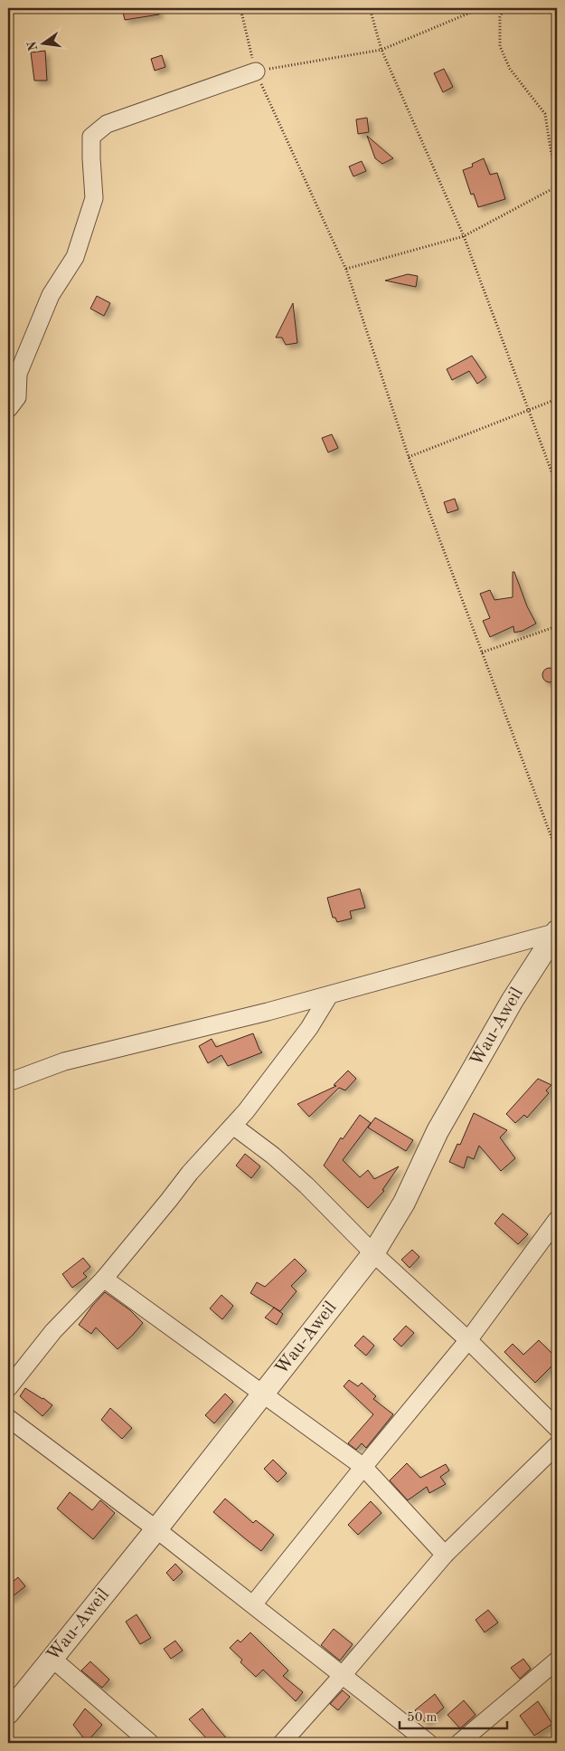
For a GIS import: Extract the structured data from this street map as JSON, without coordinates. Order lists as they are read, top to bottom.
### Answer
{
  "streets": {
    "street": ["Wau-Aweil"]
  },
  "scale_bar": "50 m",
  "north": "left"
}
